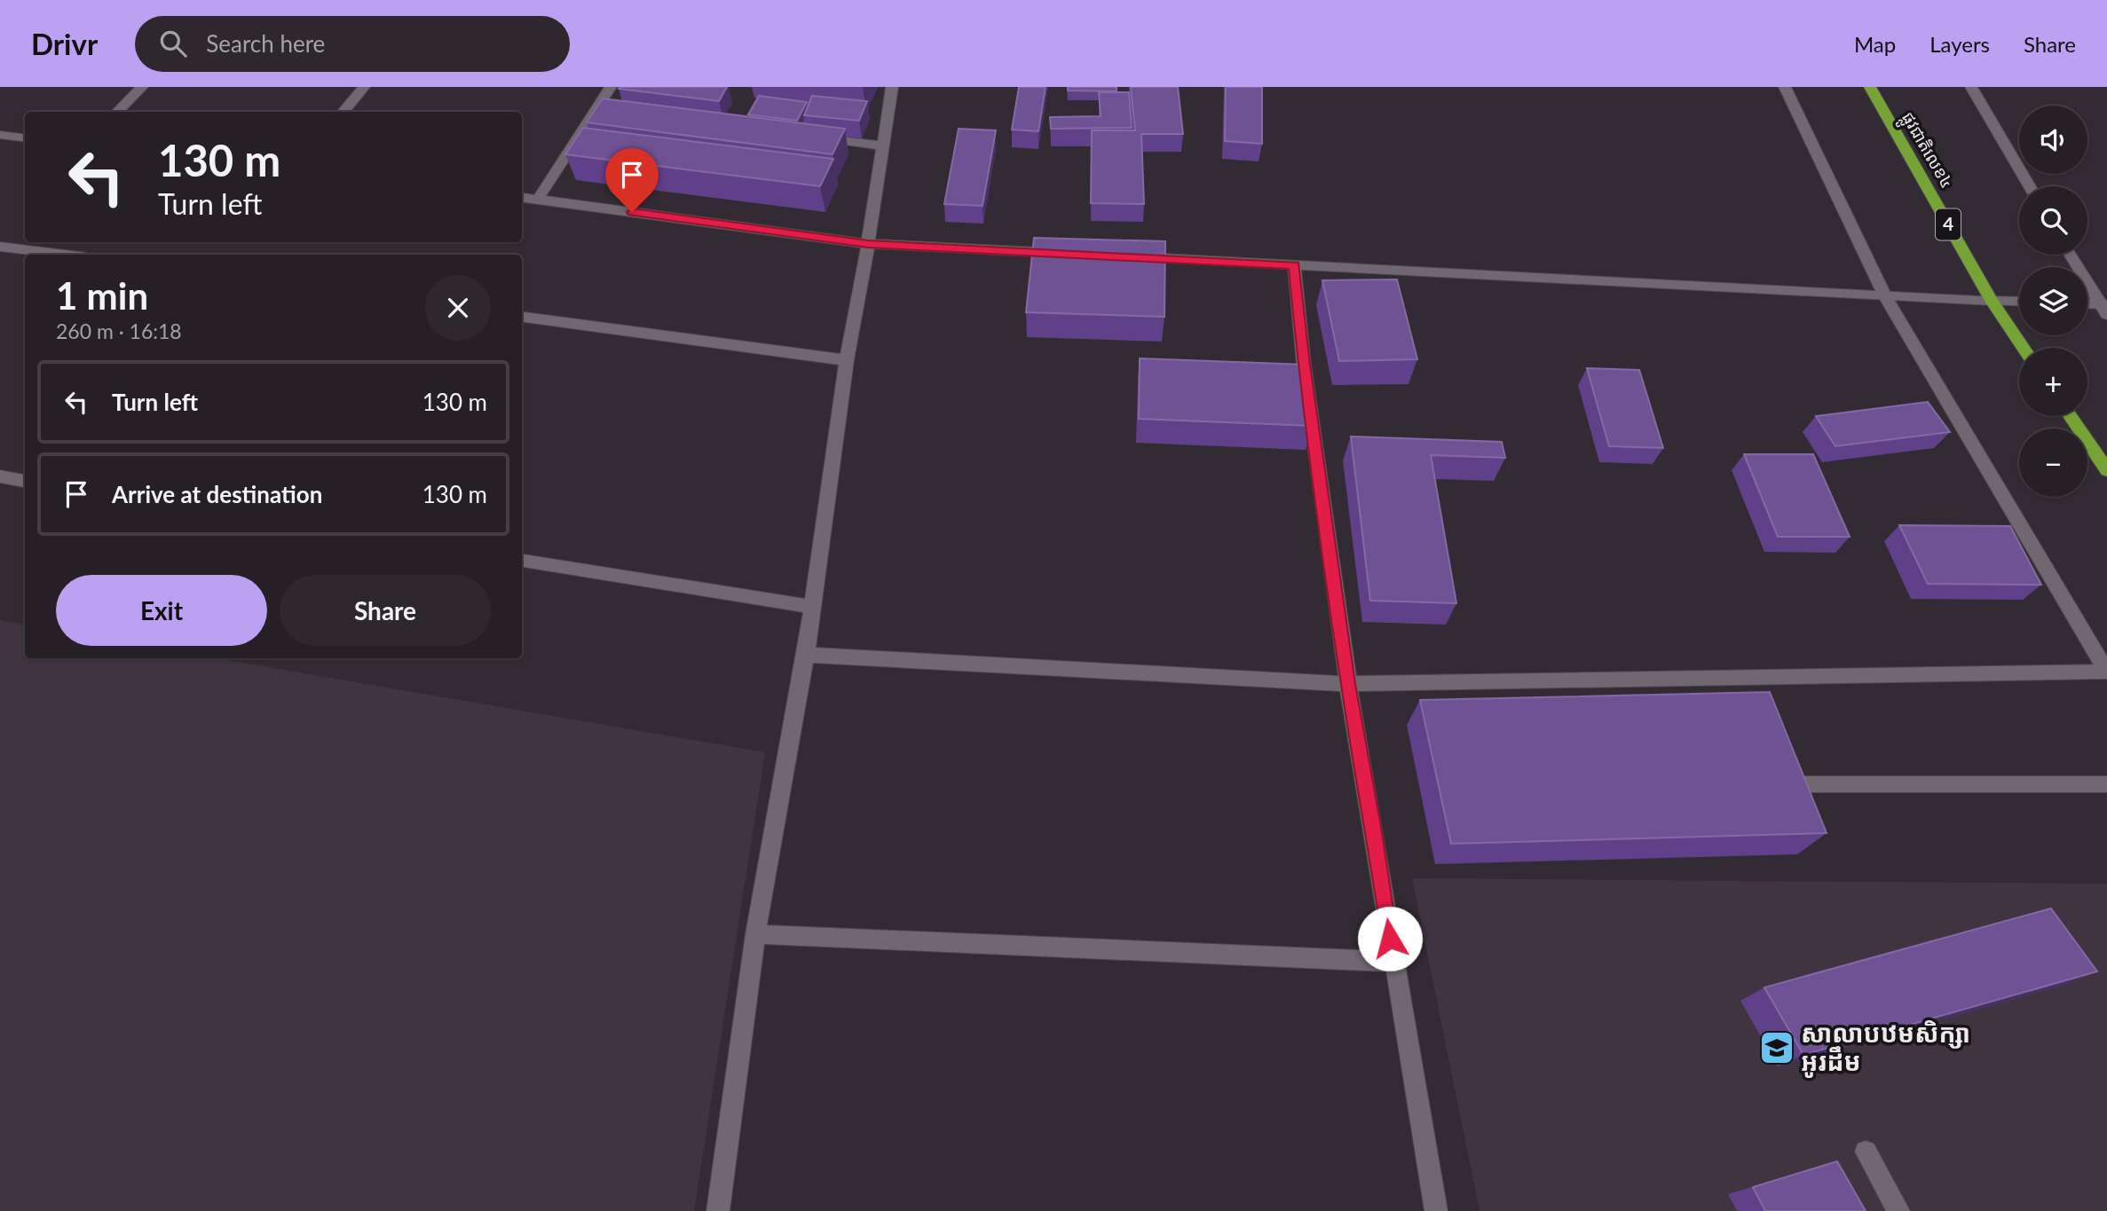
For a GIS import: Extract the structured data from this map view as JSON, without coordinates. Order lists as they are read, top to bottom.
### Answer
{
  "streets": {
    "highway": ["ផ្លូវជាតិលេខ៤", "4"]
  },
  "places": {
    "school or university": ["សាលាបឋមសិក្សា អូរដឹម"]
  },
  "page": {
    "header": "Drivr",
    "search": "Search here",
    "nav": ["Map", "Layers", "Share"],
    "map_buttons": ["+", "−"],
    "turn": ["130 m", "Turn left"],
    "heading": ["1 min", "260 m · 16:18"],
    "list": [
      {
        "name": "Turn left",
        "value": "130 m"
      },
      {
        "name": "Arrive at destination",
        "value": "130 m"
      }
    ],
    "buttons": ["Exit", "Share"]
  }
}
